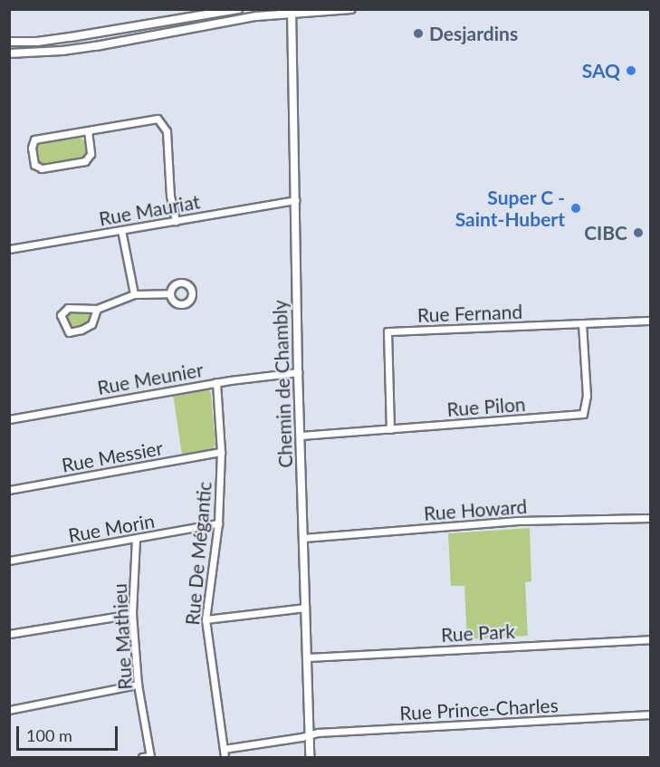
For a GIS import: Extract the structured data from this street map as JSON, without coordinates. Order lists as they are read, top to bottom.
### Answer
{
  "streets": {
    "street": [
      "Rue Mauriat",
      "Rue Fernand",
      "Rue Meunier",
      "Chemin de Chambly",
      "Rue Pilon",
      "Rue Messier",
      "Rue Howard",
      "Rue Morin",
      "Rue De Mégantic",
      "Rue Park",
      "Rue Mathieu",
      "Rue Prince-Charles"
    ]
  },
  "crossings": [
    ["Rue Mauriat", "Chemin de Chambly"],
    ["Rue Fernand", "Rue Pilon"],
    ["Rue Meunier", "Chemin de Chambly"],
    ["Rue Meunier", "Rue De Mégantic"],
    ["Chemin de Chambly", "Rue Pilon"],
    ["Chemin de Chambly", "Rue Howard"],
    ["Chemin de Chambly", "Rue Park"],
    ["Chemin de Chambly", "Rue Prince-Charles"],
    ["Rue Messier", "Rue De Mégantic"],
    ["Rue Morin", "Rue De Mégantic"],
    ["Rue Morin", "Rue Mathieu"],
    ["Rue De Mégantic", "Rue Prince-Charles"]
  ],
  "places": [
    "Desjardins",
    "SAQ",
    "Super C - Saint-Hubert",
    "CIBC"
  ],
  "scale_bar": "100 m"
}
